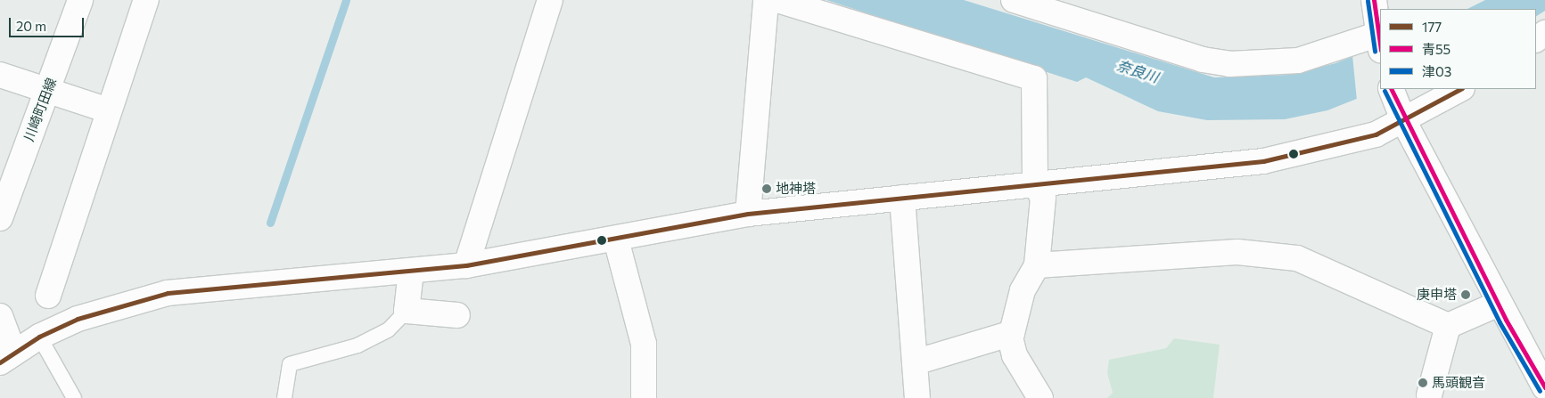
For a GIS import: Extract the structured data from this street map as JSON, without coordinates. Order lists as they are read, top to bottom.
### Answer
{
  "streets": {
    "street": ["川崎町田線"]
  },
  "water": ["奈良川"],
  "places": ["地神塔", "庚申塔", "馬頭観音"],
  "lines": ["transit line 青55", "transit line 津03", "transit line 177"],
  "legend": ["177", "青55", "津03"],
  "scale_bar": "20 m"
}
